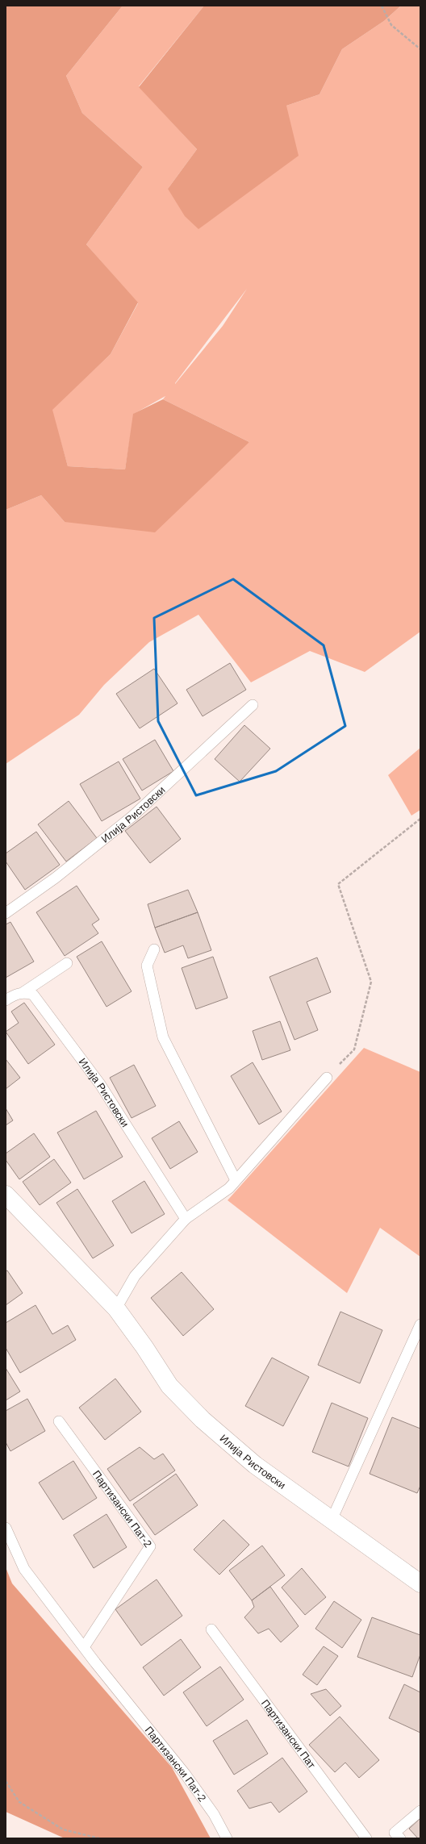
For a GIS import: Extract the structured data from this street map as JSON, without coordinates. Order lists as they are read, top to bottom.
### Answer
{
  "streets": {
    "street": ["Илија Ристовски"],
    "lane": ["Партизански Пат-2", "Партизански Пат"]
  }
}
